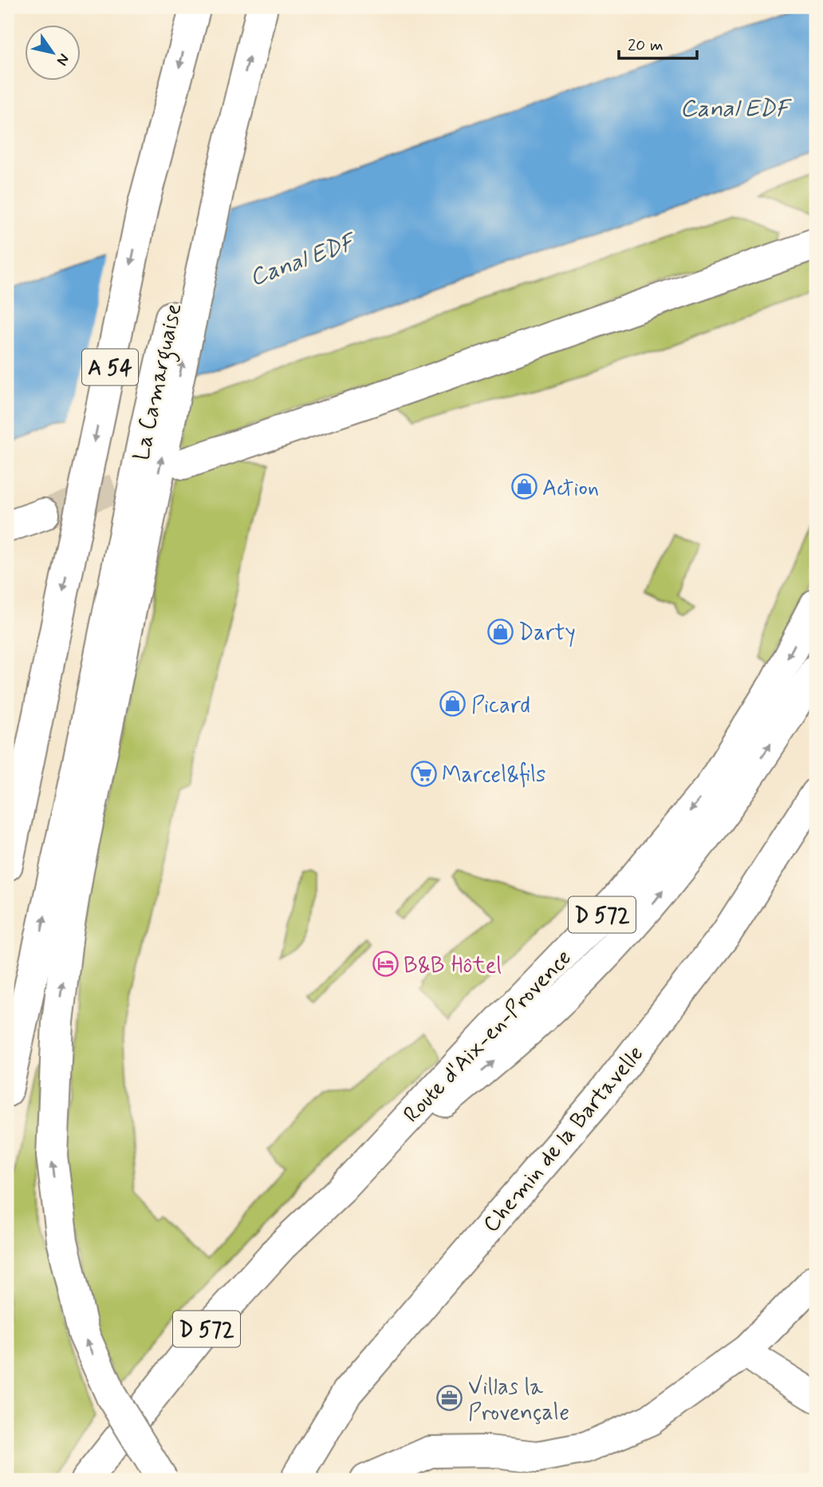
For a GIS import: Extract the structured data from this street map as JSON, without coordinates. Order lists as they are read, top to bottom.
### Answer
{
  "streets": {
    "main road": [
      "A 54",
      "La Camarguaise",
      "D 572",
      "Route d'Aix-en-Provence",
      "Chemin de la Bartavelle"
    ]
  },
  "water": ["Canal EDF"],
  "places": {
    "shop": ["Action", "Darty", "Picard"],
    "supermarket": ["Marcel&fils"],
    "hotel": ["B&B Hôtel"],
    "office": ["Villas la Provençale"]
  },
  "scale_bar": "20 m",
  "north": "bottom right"
}
